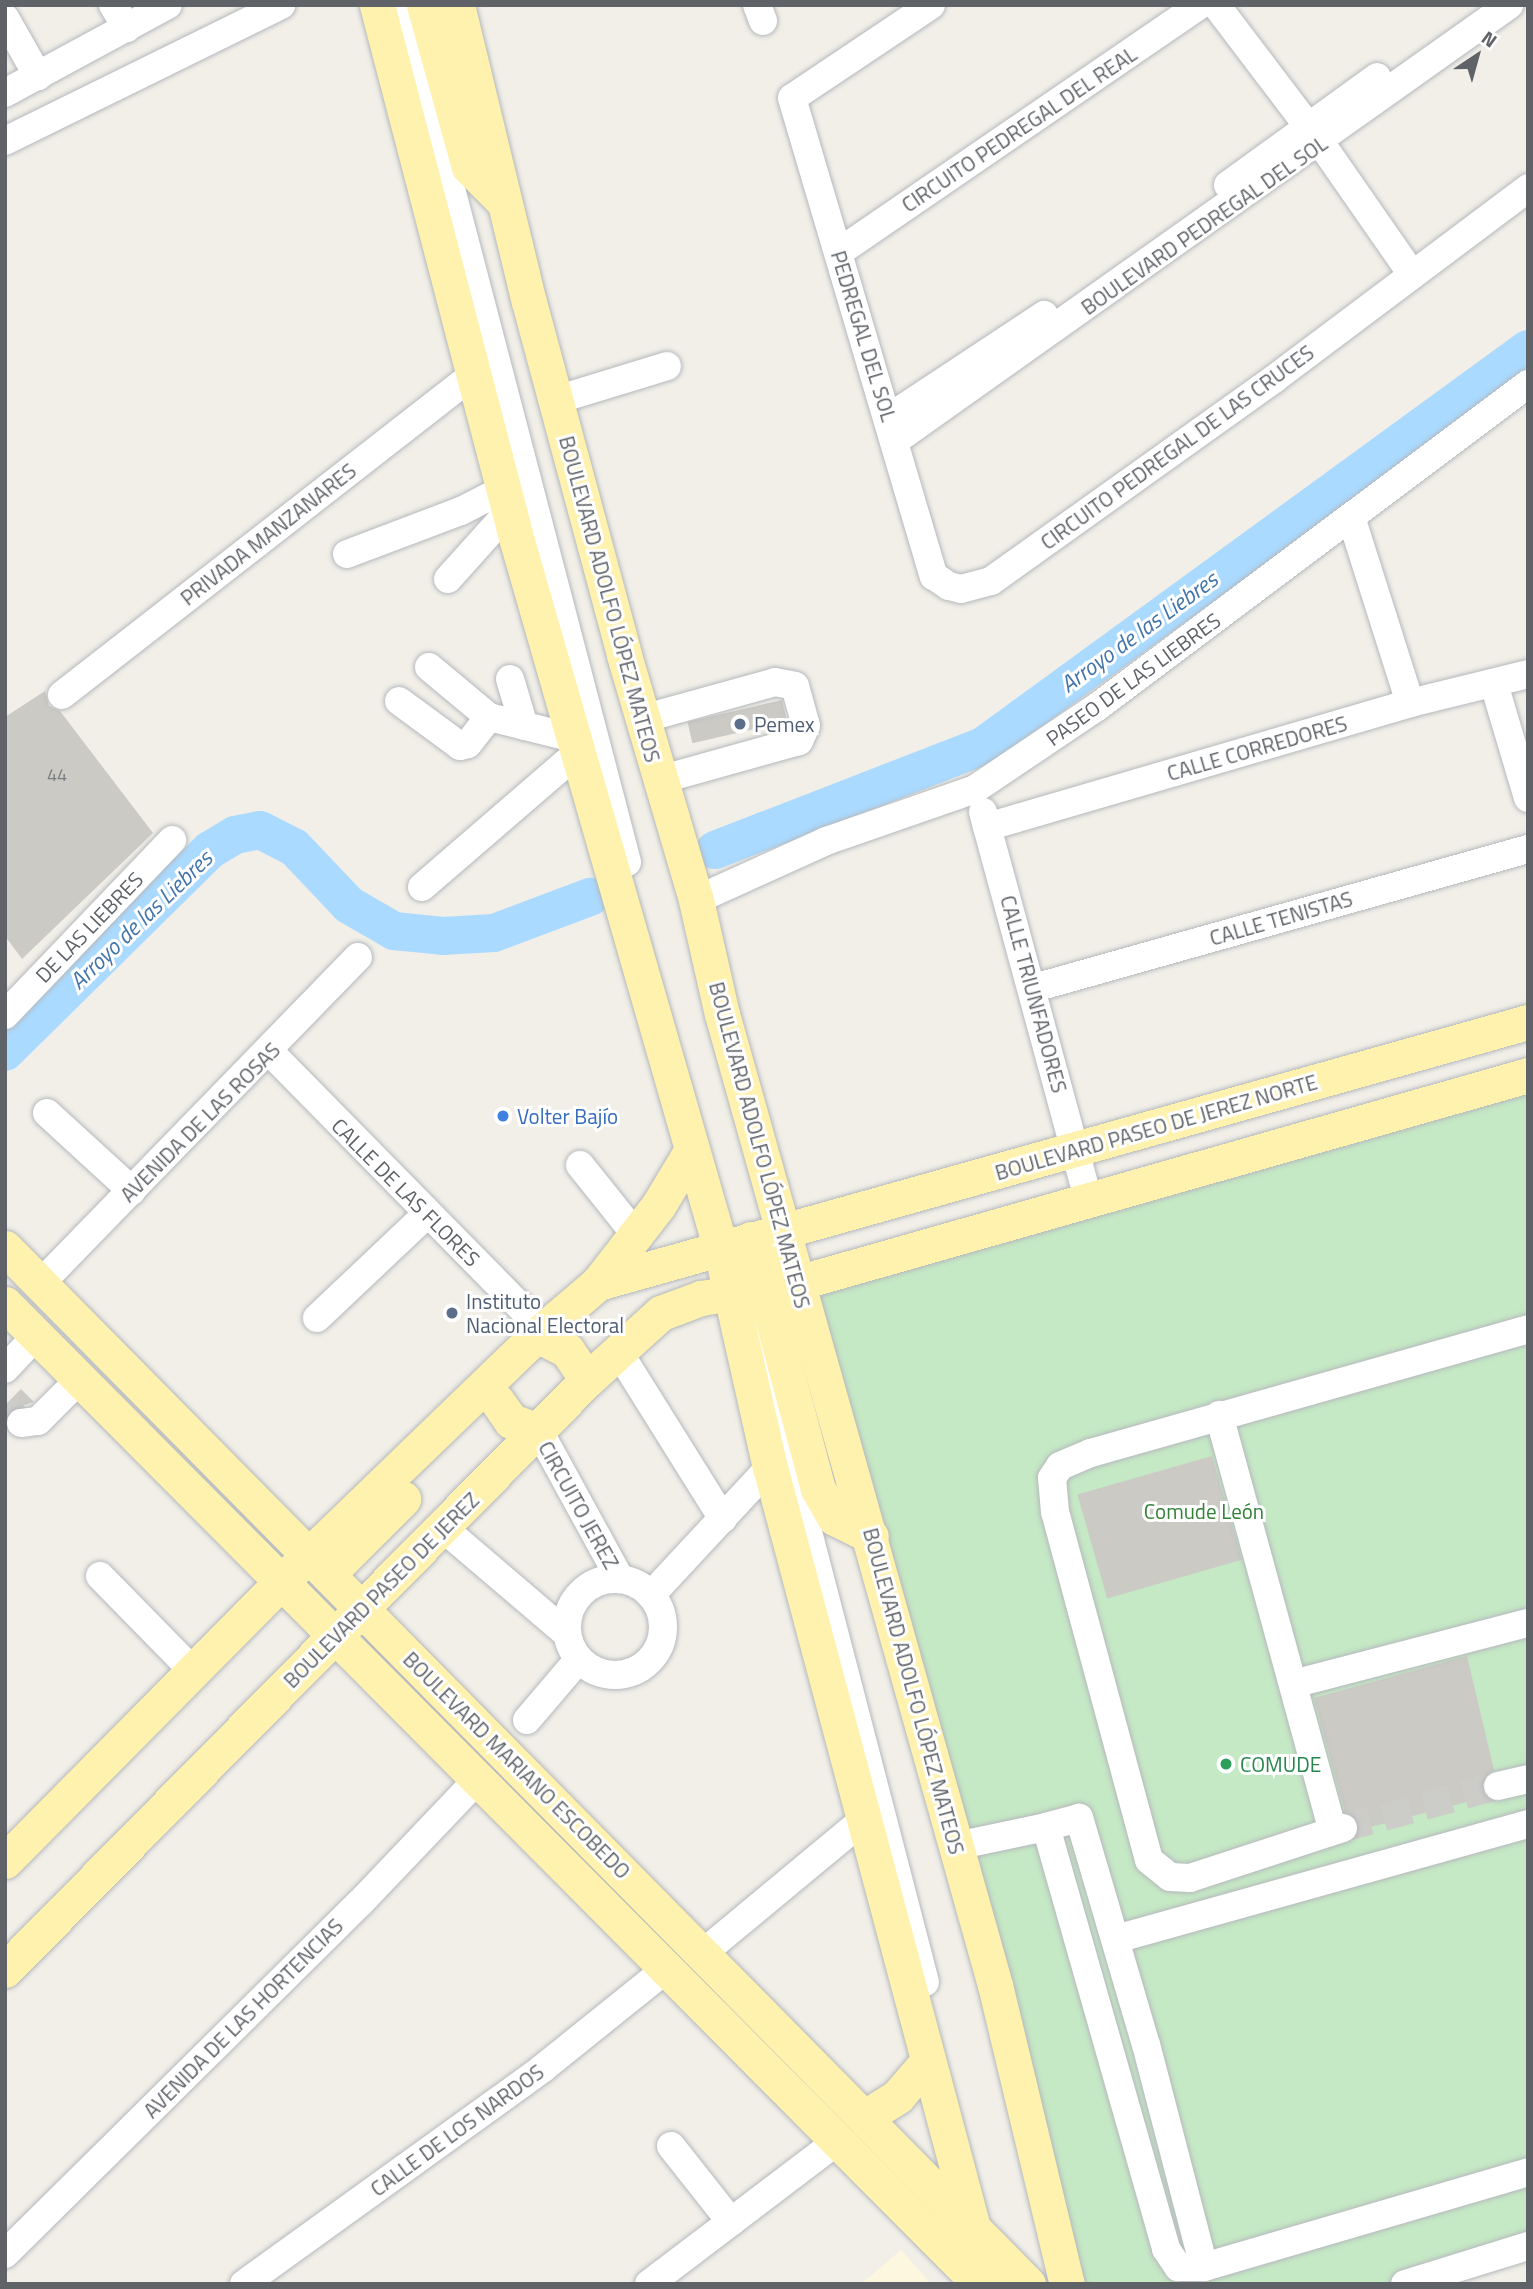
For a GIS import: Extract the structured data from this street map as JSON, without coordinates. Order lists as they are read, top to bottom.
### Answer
{
  "streets": {
    "main road": [
      "BOULEVARD ADOLFO LÓPEZ MATEOS",
      "BOULEVARD PASEO DE JEREZ NORTE",
      "BOULEVARD PASEO DE JEREZ",
      "BOULEVARD MARIANO ESCOBEDO"
    ],
    "street": [
      "CIRCUITO PEDREGAL DEL REAL",
      "BOULEVARD PEDREGAL DEL SOL",
      "PEDREGAL DEL SOL",
      "CIRCUITO PEDREGAL DE LAS CRUCES",
      "PRIVADA MANZANARES",
      "PASEO DE LAS LIEBRES",
      "CALLE CORREDORES",
      "CALLE TENISTAS",
      "DE LAS LIEBRES",
      "CALLE TRIUNFADORES",
      "AVENIDA DE LAS ROSAS",
      "CALLE DE LAS FLORES",
      "CIRCUITO JEREZ",
      "AVENIDA DE LAS HORTENCIAS",
      "CALLE DE LOS NARDOS"
    ]
  },
  "crossings": [
    ["CIRCUITO PEDREGAL DEL REAL", "PEDREGAL DEL SOL"],
    ["BOULEVARD PEDREGAL DEL SOL", "PEDREGAL DEL SOL"],
    ["PEDREGAL DEL SOL", "CIRCUITO PEDREGAL DE LAS CRUCES"],
    ["PRIVADA MANZANARES", "BOULEVARD ADOLFO LÓPEZ MATEOS"],
    ["BOULEVARD ADOLFO LÓPEZ MATEOS", "PASEO DE LAS LIEBRES"],
    ["BOULEVARD ADOLFO LÓPEZ MATEOS", "BOULEVARD PASEO DE JEREZ NORTE"],
    ["BOULEVARD ADOLFO LÓPEZ MATEOS", "BOULEVARD PASEO DE JEREZ"],
    ["BOULEVARD ADOLFO LÓPEZ MATEOS", "BOULEVARD MARIANO ESCOBEDO"],
    ["PASEO DE LAS LIEBRES", "CALLE TRIUNFADORES"],
    ["CALLE CORREDORES", "CALLE TRIUNFADORES"],
    ["CALLE TENISTAS", "CALLE TRIUNFADORES"],
    ["CALLE TRIUNFADORES", "BOULEVARD PASEO DE JEREZ NORTE"],
    ["AVENIDA DE LAS ROSAS", "CALLE DE LAS FLORES"],
    ["AVENIDA DE LAS ROSAS", "BOULEVARD MARIANO ESCOBEDO"],
    ["CIRCUITO JEREZ", "BOULEVARD PASEO DE JEREZ"],
    ["BOULEVARD PASEO DE JEREZ", "BOULEVARD MARIANO ESCOBEDO"],
    ["BOULEVARD MARIANO ESCOBEDO", "AVENIDA DE LAS HORTENCIAS"],
    ["BOULEVARD MARIANO ESCOBEDO", "CALLE DE LOS NARDOS"]
  ],
  "water": ["Arroyo de las Liebres"],
  "parks": ["Comude León"],
  "places": [
    "Pemex",
    "Volter Bajío",
    "Instituto Nacional Electoral",
    "COMUDE"
  ],
  "house_numbers": ["44"],
  "north": "top right"
}
